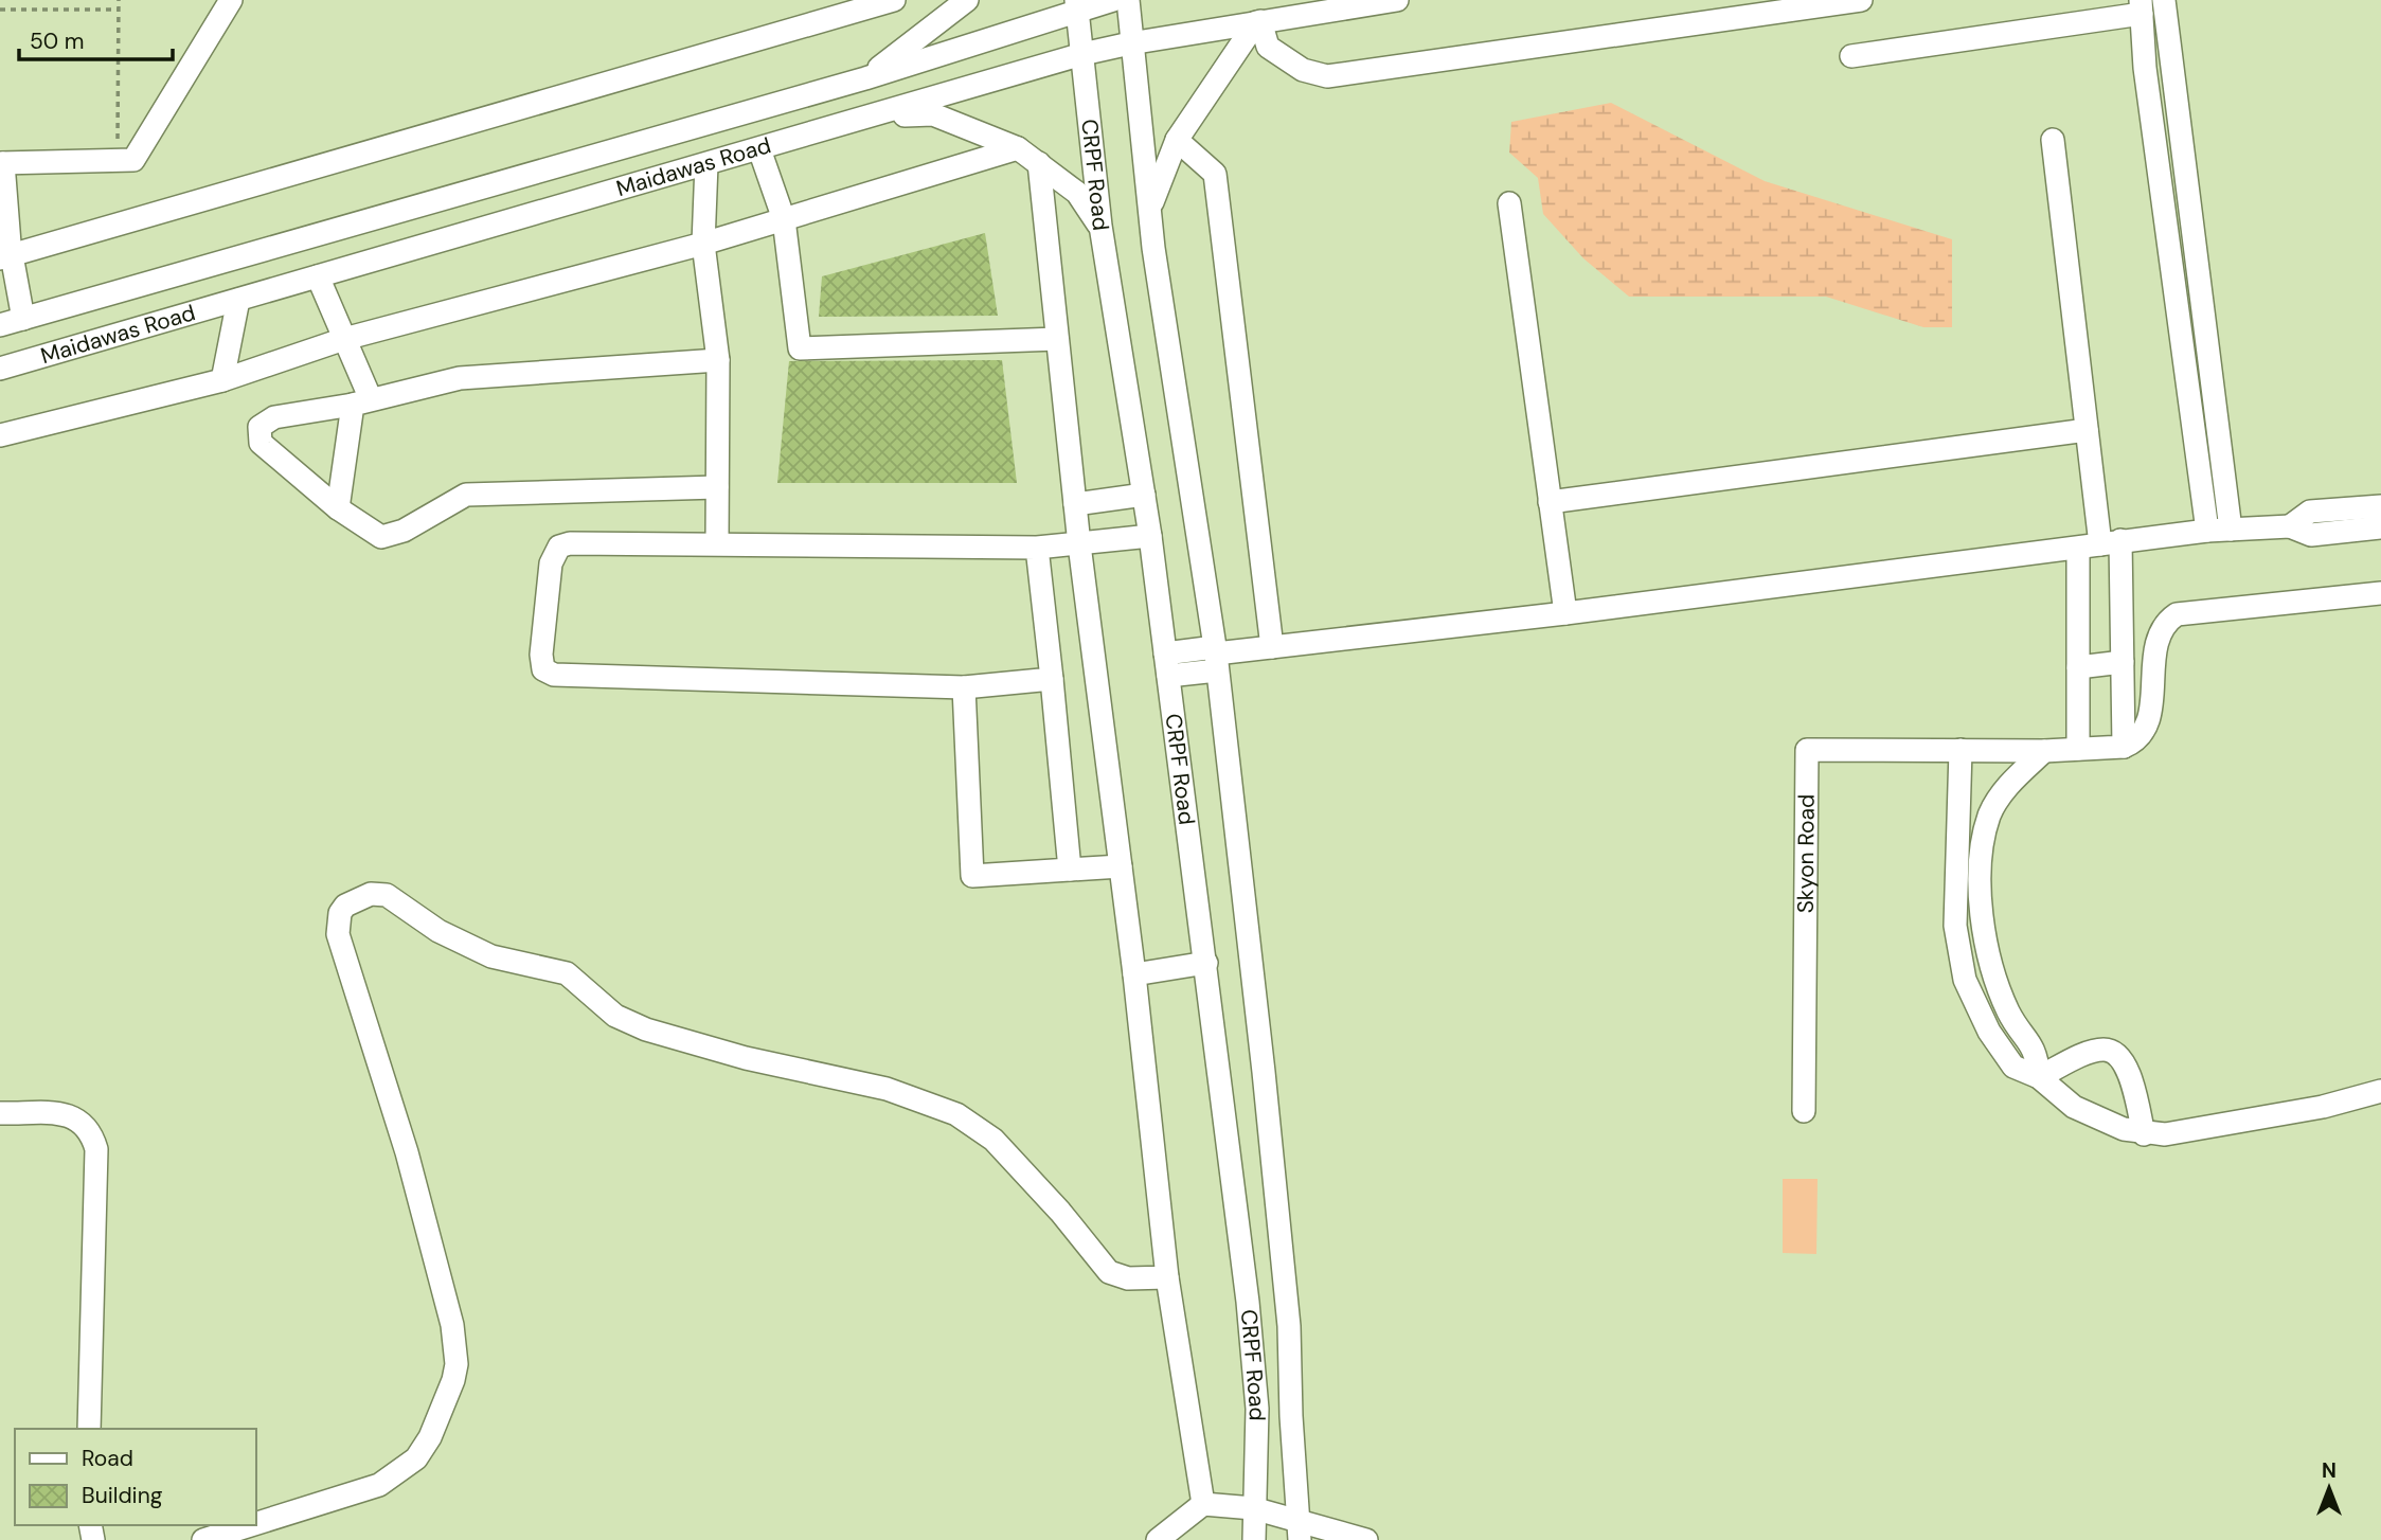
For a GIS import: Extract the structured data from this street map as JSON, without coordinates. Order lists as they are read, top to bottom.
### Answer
{
  "streets": {
    "street": ["Maidawas Road", "CRPF Road", "Skyon Road"]
  },
  "crossings": [
    ["Maidawas Road", "CRPF Road"]
  ],
  "legend": ["Road", "Building"],
  "scale_bar": "50 m",
  "north": "top"
}
